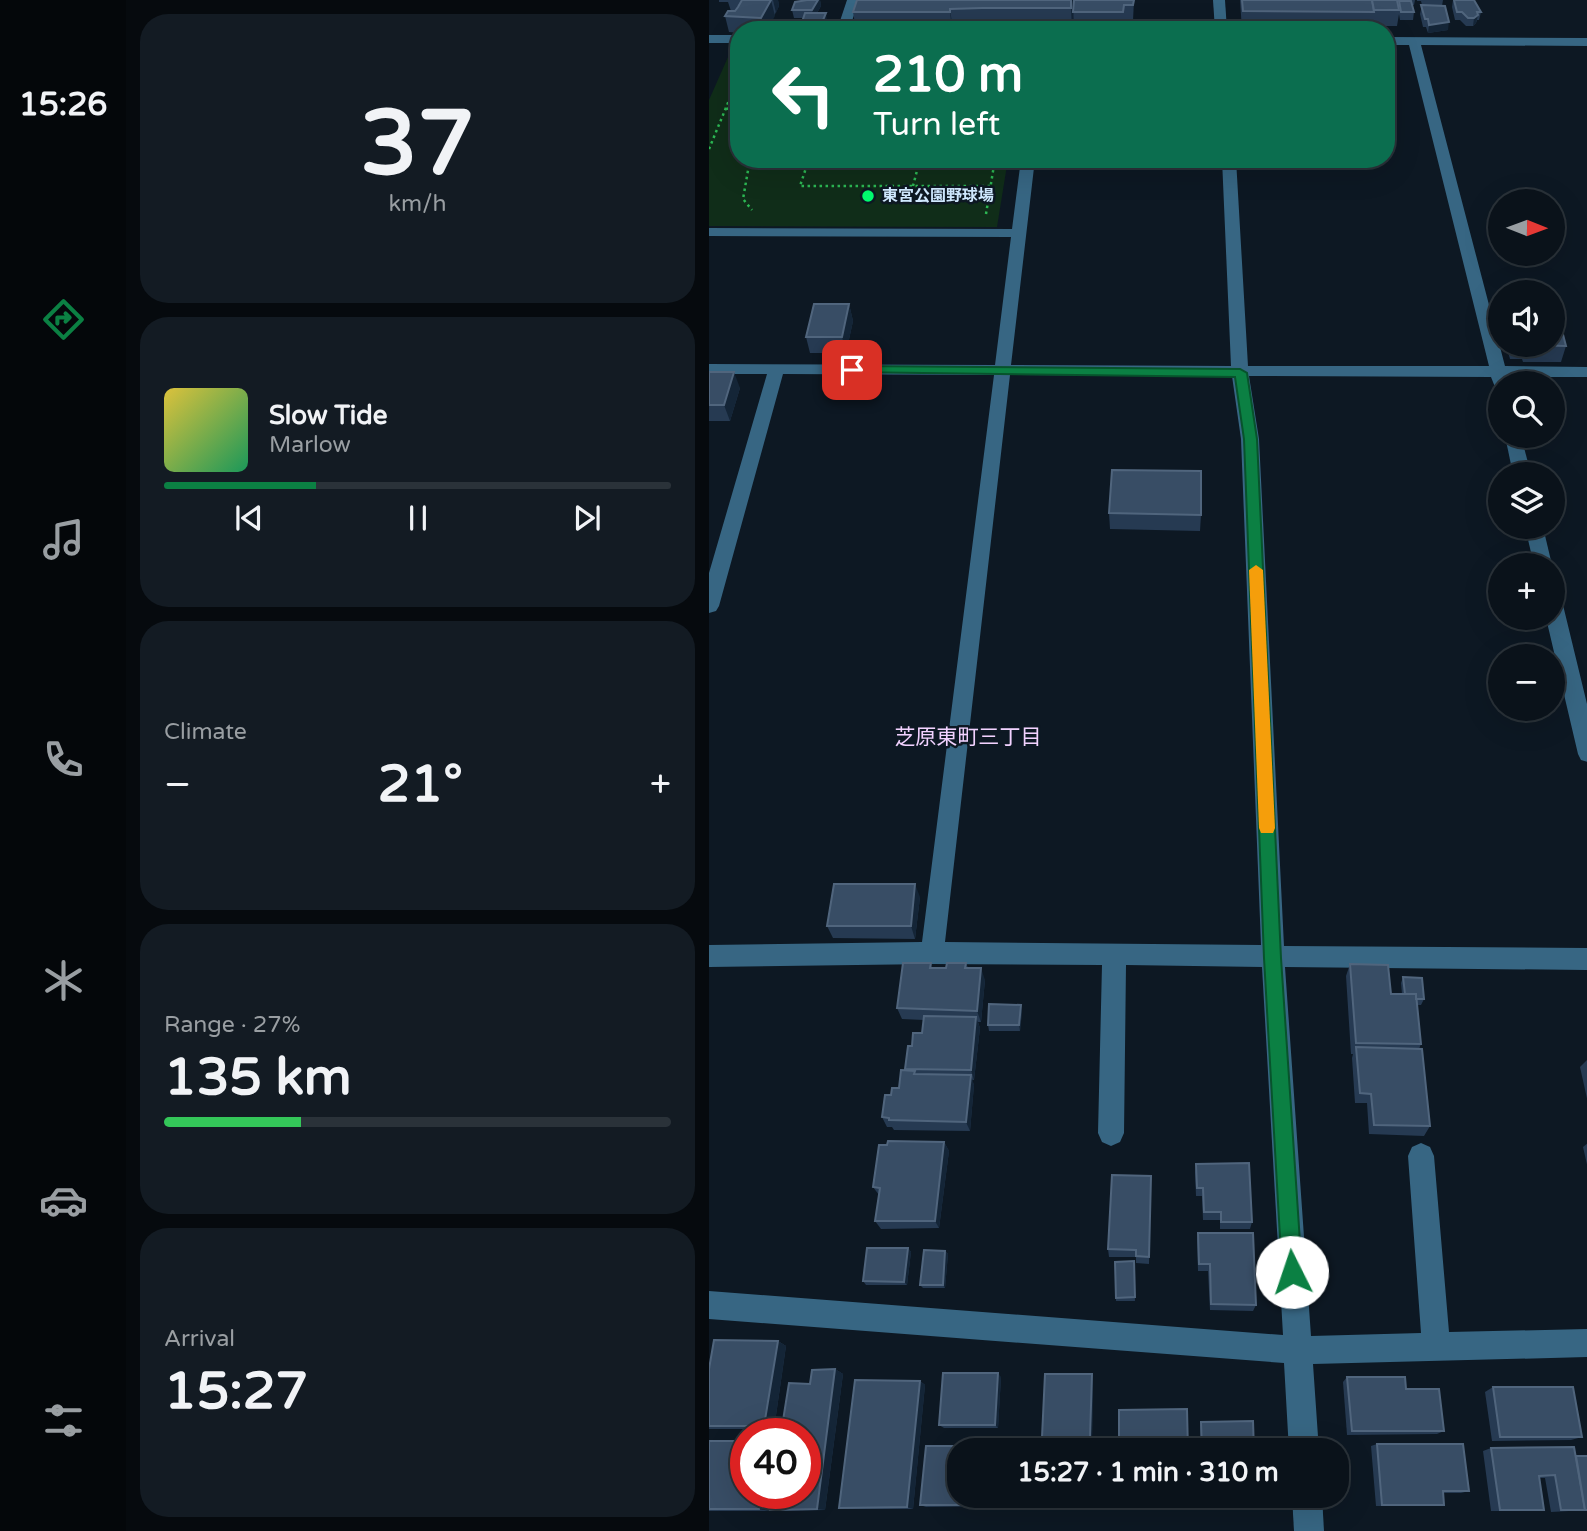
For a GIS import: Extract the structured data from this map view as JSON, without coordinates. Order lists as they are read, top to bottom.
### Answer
{
  "districts": ["芝原東町三丁目"],
  "places": ["東宮公園野球場"],
  "north": "right",
  "page": {
    "tabs": "15:26",
    "tile": [
      ["37", "km/h"],
      "Climate",
      ["Range · 27%", "135 km"],
      ["Arrival", "15:27"]
    ],
    "turn": ["210 m", "Turn left"],
    "map_buttons": ["+", "−"],
    "song": ["Slow Tide", "Marlow"],
    "heat": ["−", "21°", "+"],
    "limit": "40",
    "trip": "15:27 · 1 min · 310 m"
  }
}
